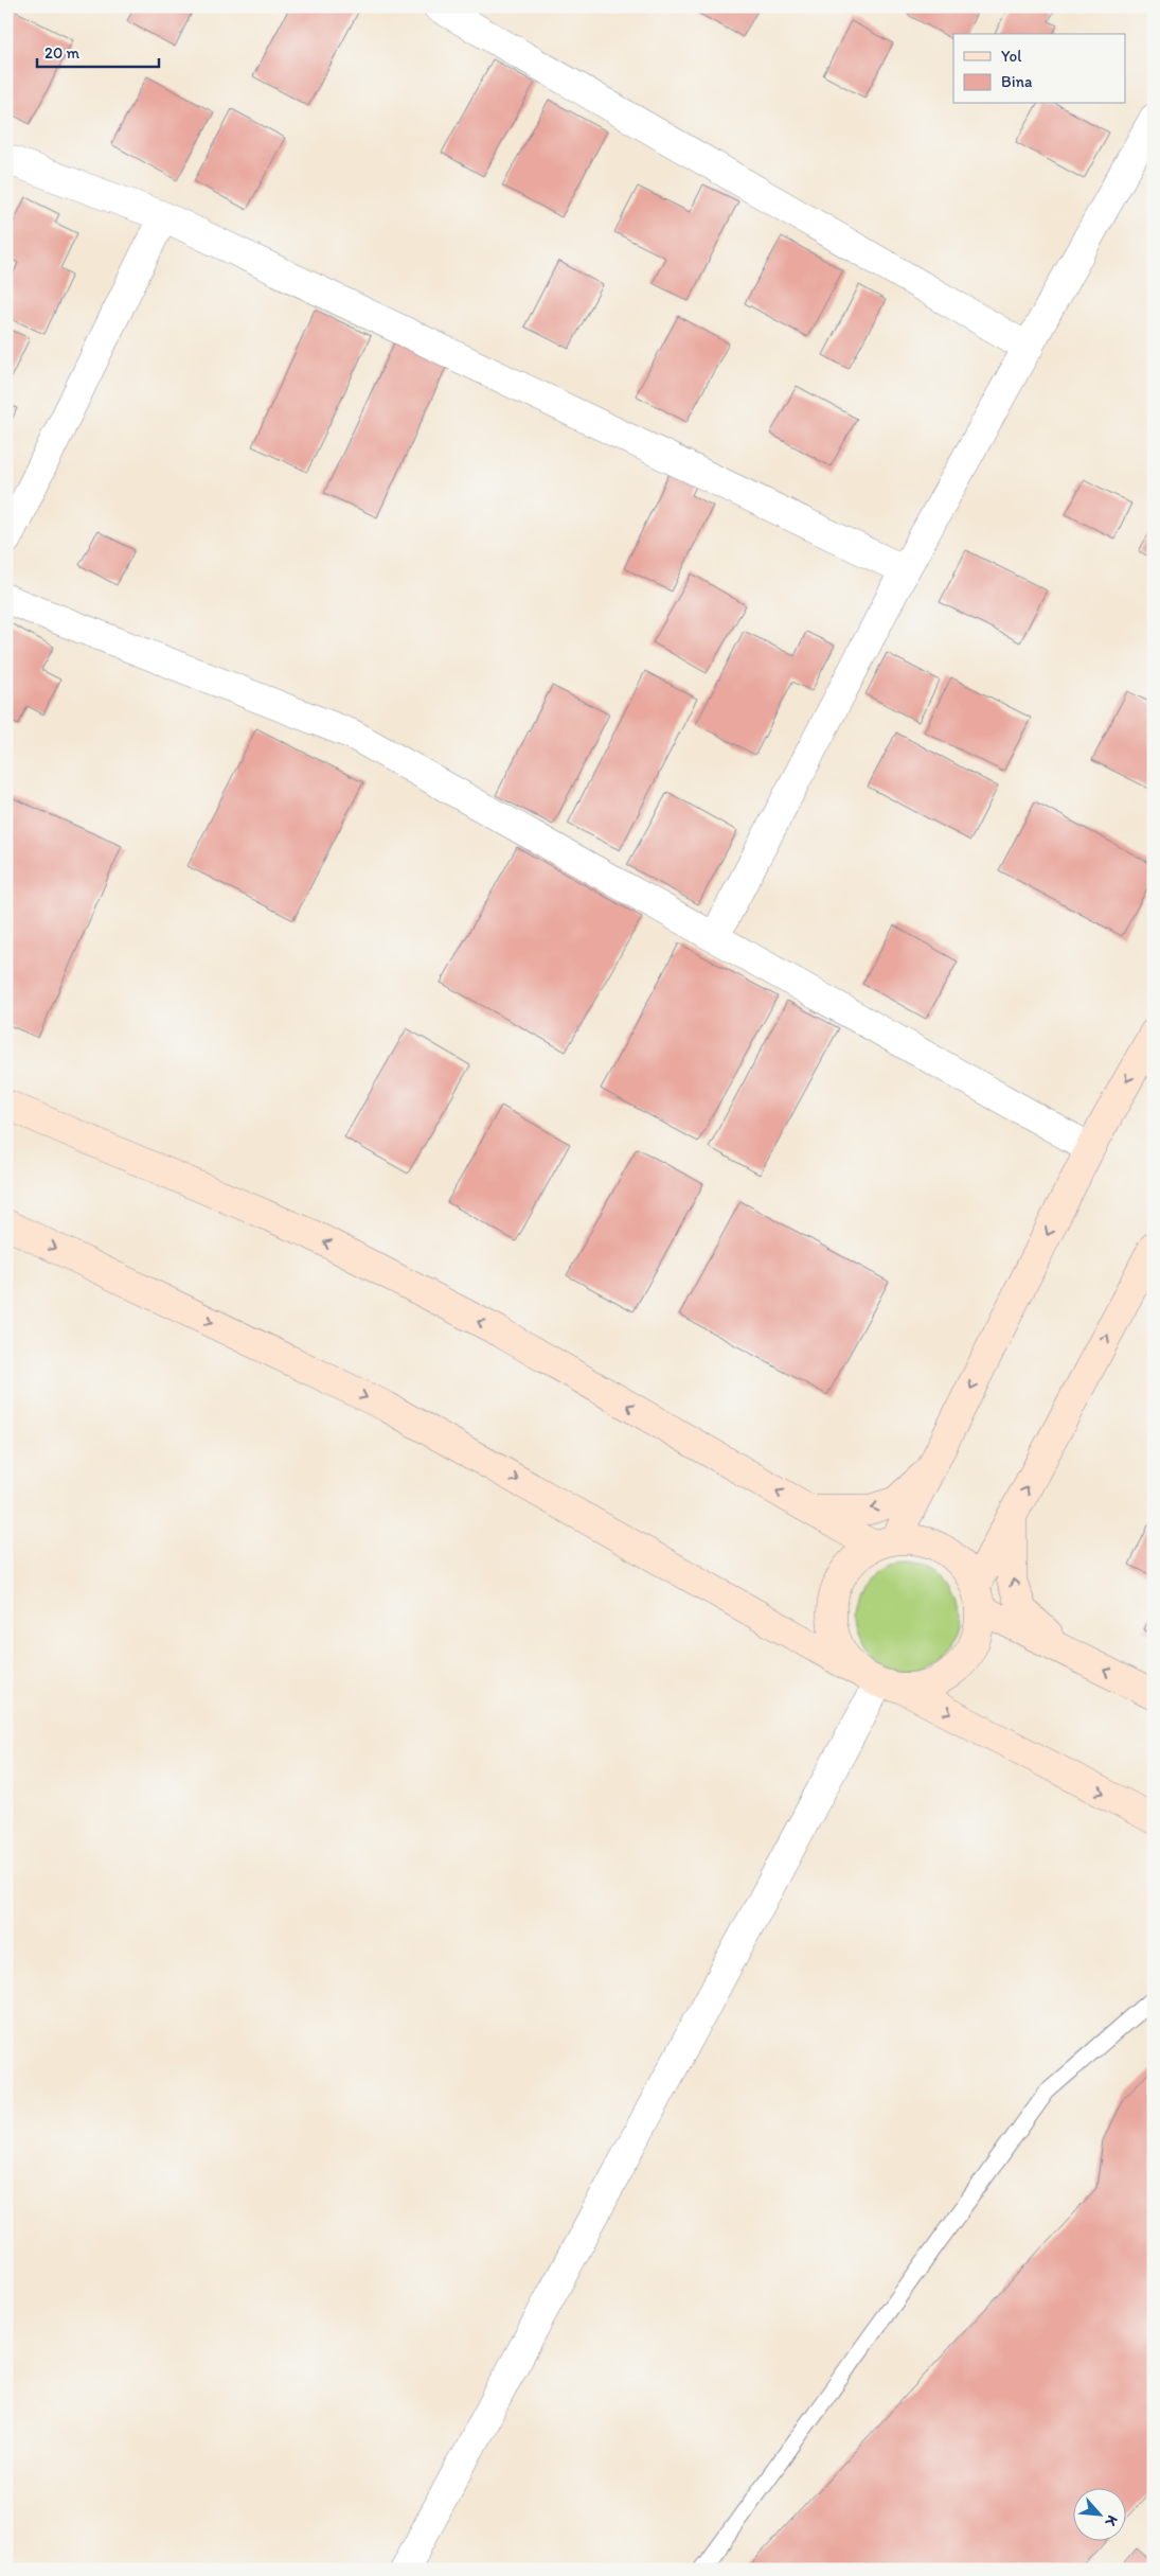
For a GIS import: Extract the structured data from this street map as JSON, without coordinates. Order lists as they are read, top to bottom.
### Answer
{
  "legend": ["Yol", "Bina"],
  "scale_bar": "20 m",
  "north": "bottom right"
}
